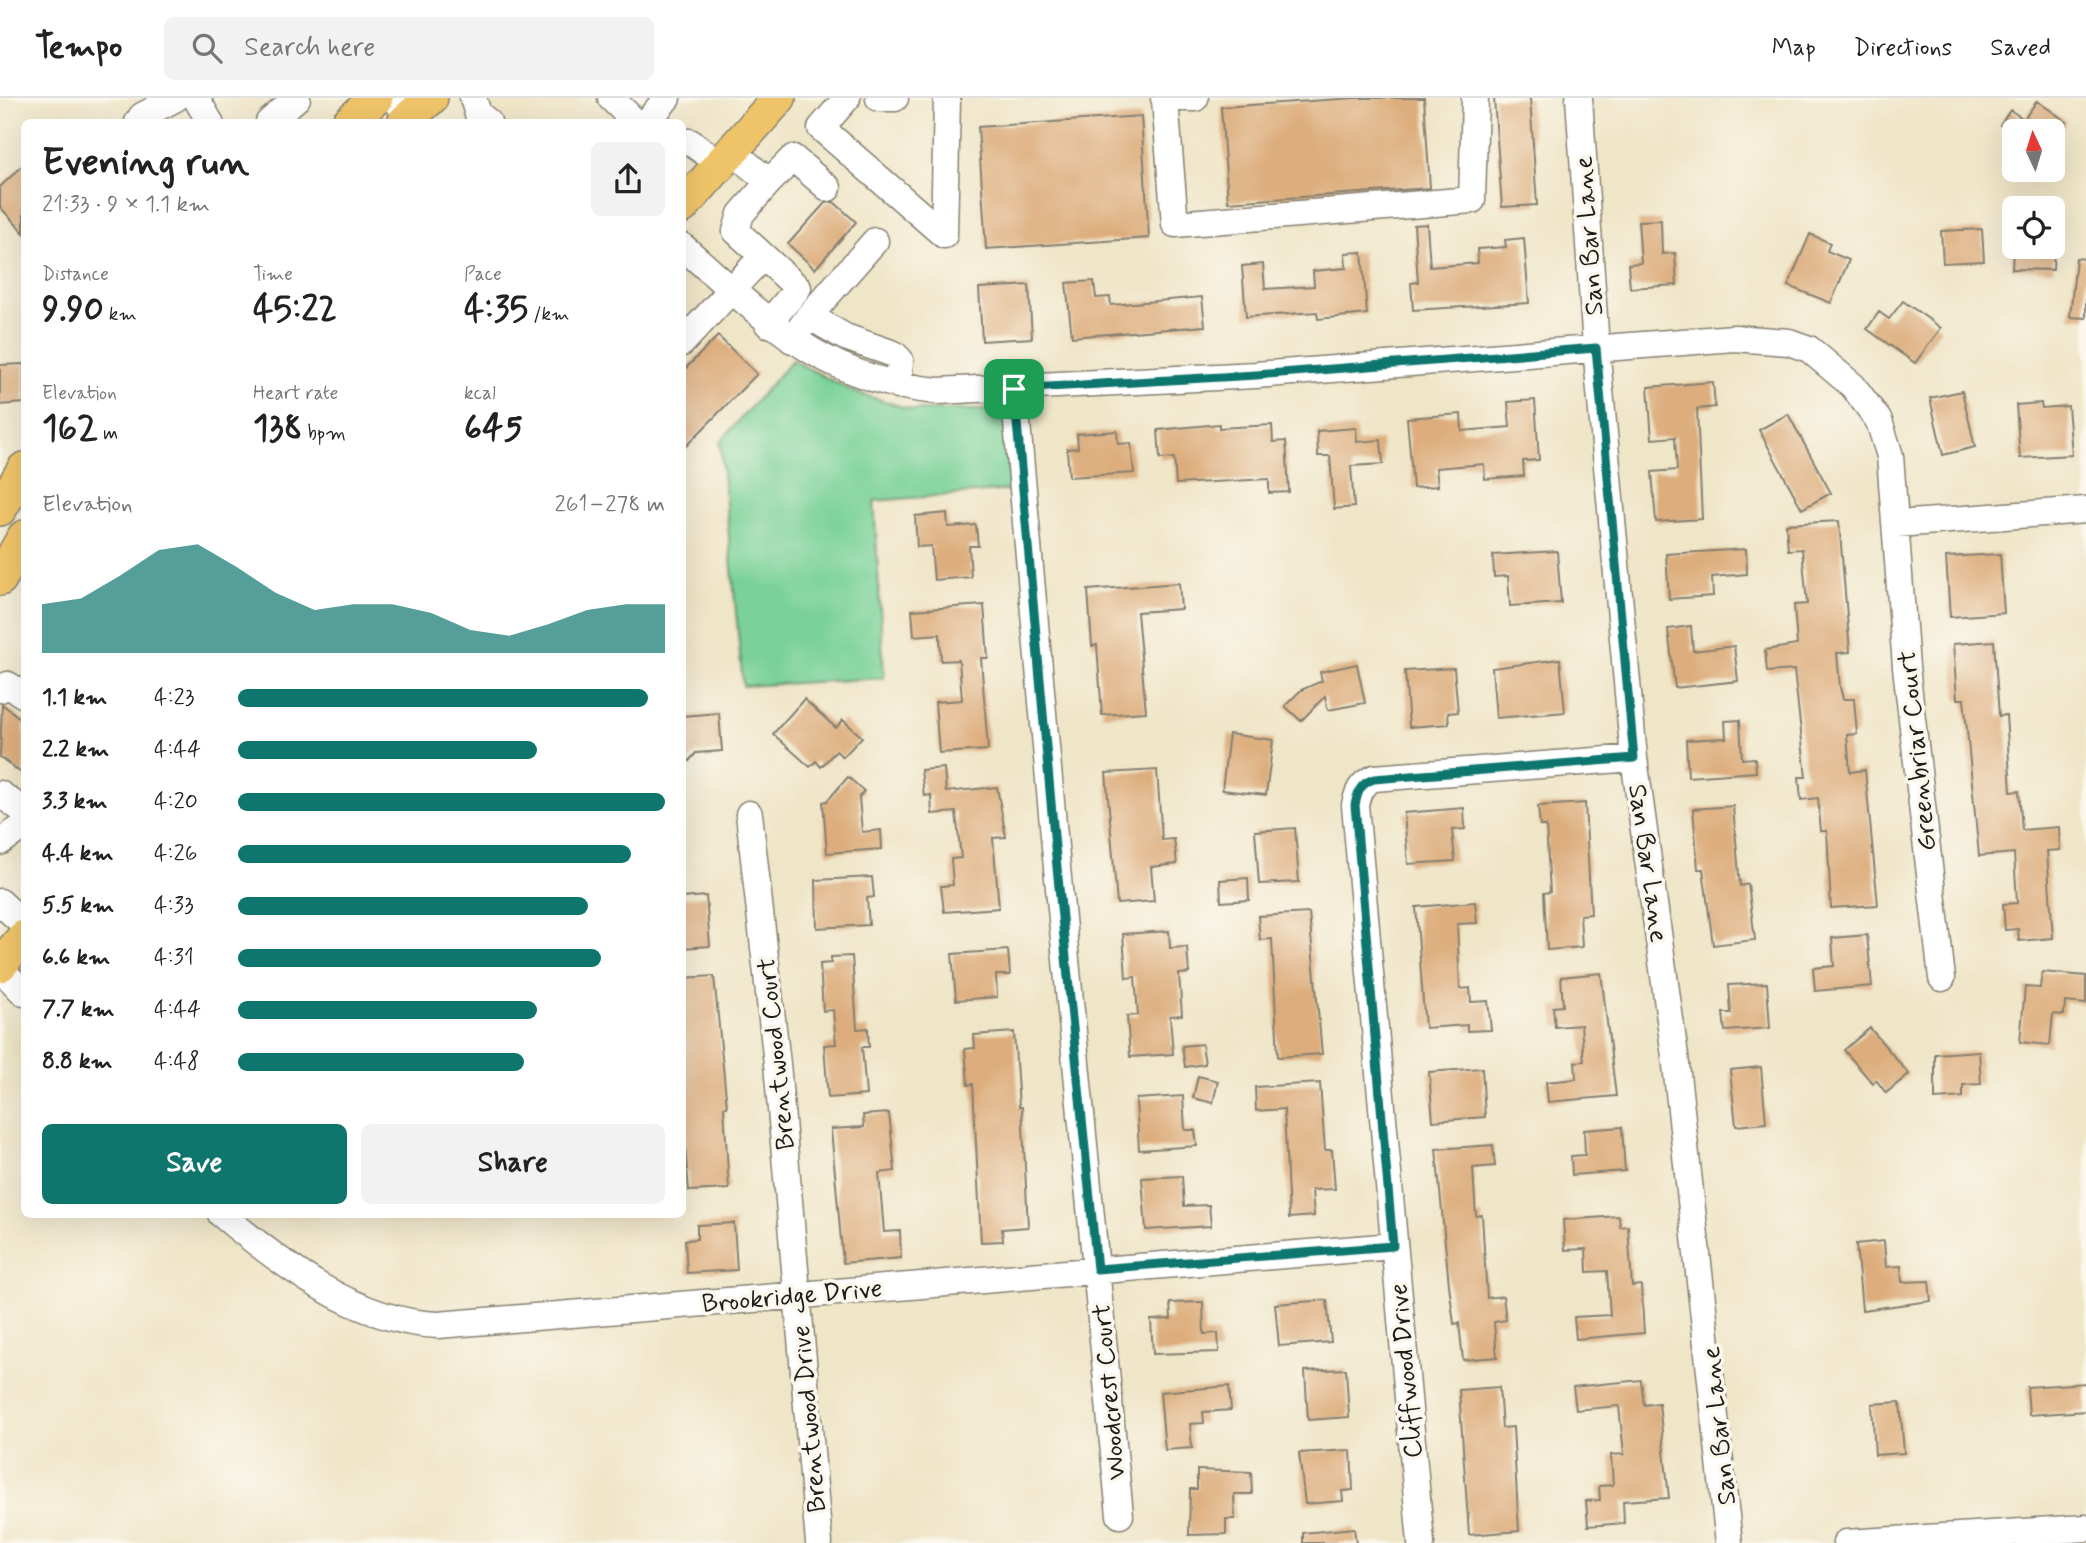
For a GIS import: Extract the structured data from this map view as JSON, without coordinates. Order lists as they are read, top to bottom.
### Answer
{
  "streets": {
    "street": [
      "San Bar Lane",
      "Greenbriar Court",
      "Brentwood Court",
      "Brookridge Drive",
      "Cliffwood Drive",
      "Woodcrest Court",
      "Brentwood Drive"
    ]
  },
  "crossings": [
    ["San Bar Lane", "Greenbriar Court"],
    ["San Bar Lane", "Cliffwood Drive"],
    ["Greenbriar Court", "Woodcrest Court"],
    ["Brentwood Court", "Brookridge Drive"],
    ["Brentwood Court", "Brentwood Drive"],
    ["Brookridge Drive", "Cliffwood Drive"],
    ["Brookridge Drive", "Woodcrest Court"],
    ["Brookridge Drive", "Brentwood Drive"]
  ],
  "north": "top",
  "page": {
    "header": "Tempo",
    "search": "Search here",
    "nav": ["Map", "Directions", "Saved"],
    "heading": ["Evening run", "21:33 · 9 × 1.1 km"],
    "stats": [
      ["Distance", "9.90 km"],
      ["Time", "45:22"],
      ["Pace", "4:35 /km"],
      ["Elevation", "162 m"],
      ["Heart rate", "138 bpm"],
      ["kcal", "645"]
    ],
    "chart": ["Elevation", "261–278 m"],
    "list": [
      {
        "name": "1.1 km",
        "note": "4:23"
      },
      {
        "name": "2.2 km",
        "note": "4:44"
      },
      {
        "name": "3.3 km",
        "note": "4:20"
      },
      {
        "name": "4.4 km",
        "note": "4:26"
      },
      {
        "name": "5.5 km",
        "note": "4:33"
      },
      {
        "name": "6.6 km",
        "note": "4:31"
      },
      {
        "name": "7.7 km",
        "note": "4:44"
      },
      {
        "name": "8.8 km",
        "note": "4:48"
      }
    ],
    "buttons": ["Save", "Share"]
  }
}
